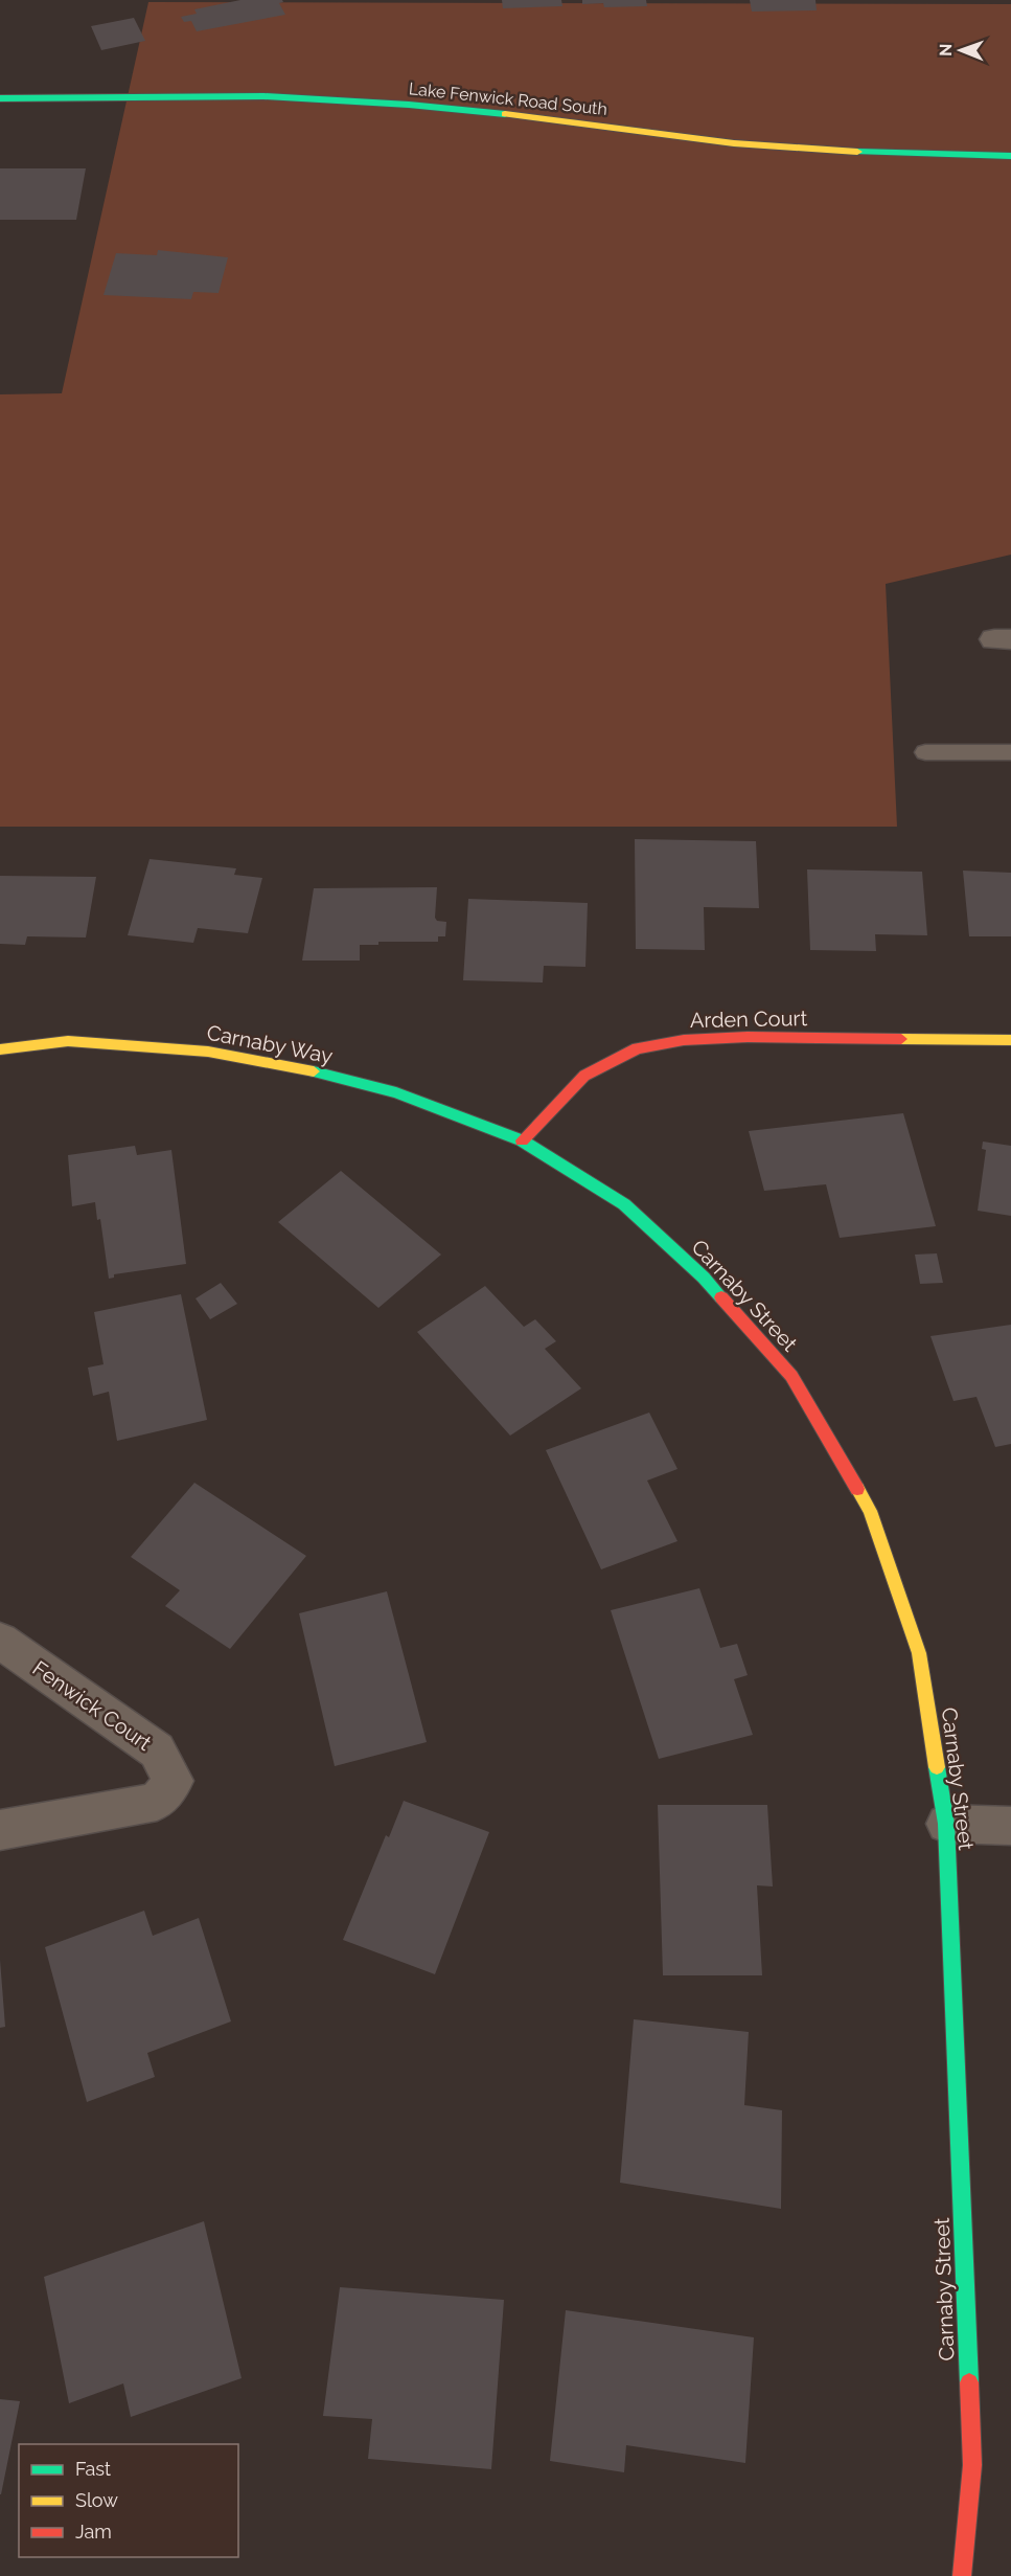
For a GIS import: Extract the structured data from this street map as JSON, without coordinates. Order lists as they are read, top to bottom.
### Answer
{
  "streets": {
    "street": [
      "Lake Fenwick Road South",
      "Arden Court",
      "Carnaby Way",
      "Carnaby Street",
      "Fenwick Court"
    ]
  },
  "crossings": [
    ["Arden Court", "Carnaby Way"],
    ["Arden Court", "Carnaby Street"],
    ["Carnaby Way", "Carnaby Street"]
  ],
  "legend": ["Fast", "Slow", "Jam"],
  "north": "left"
}
